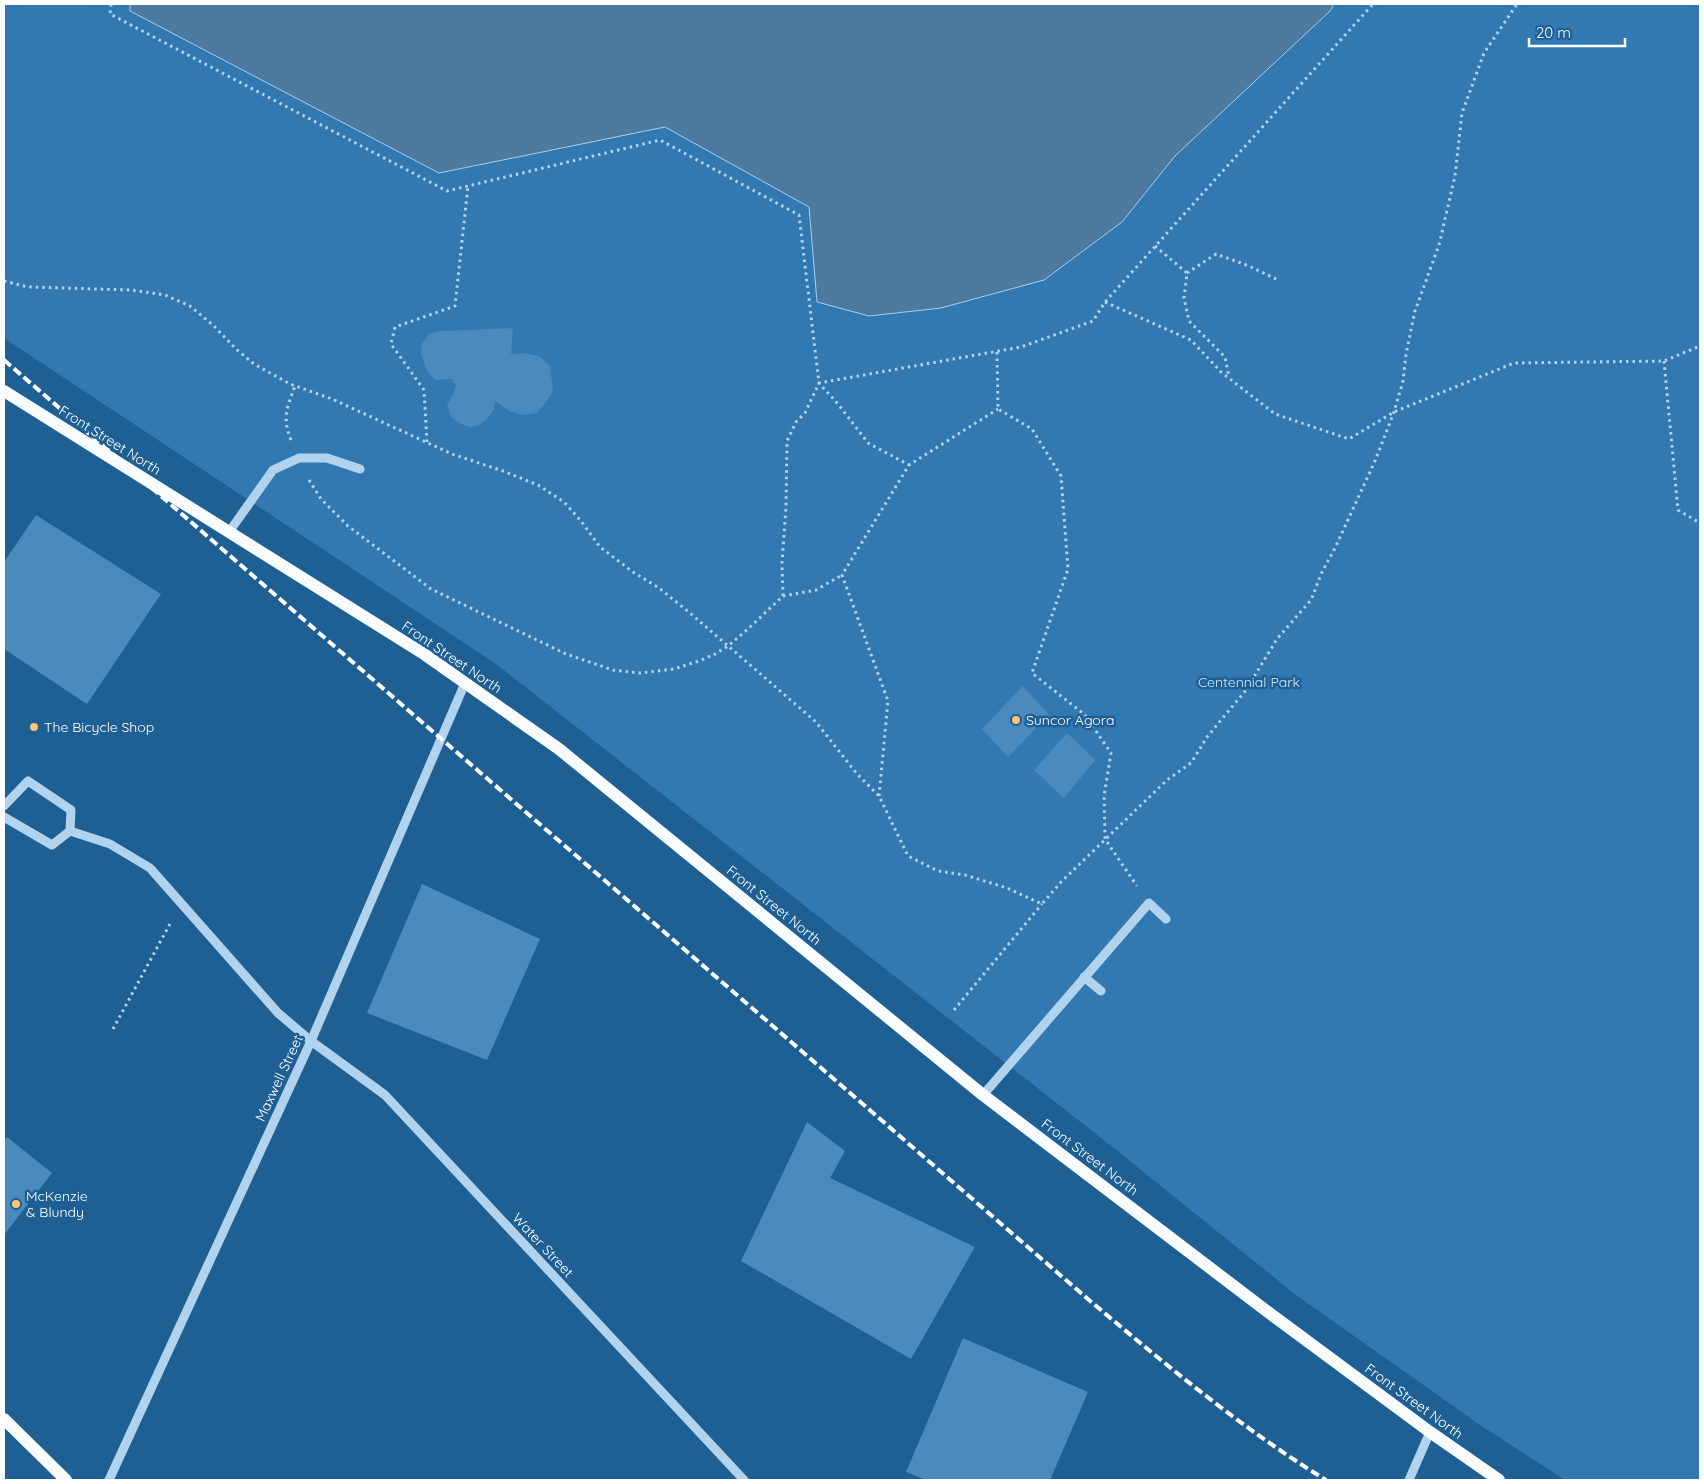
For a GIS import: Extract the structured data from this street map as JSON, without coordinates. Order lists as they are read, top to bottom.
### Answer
{
  "streets": {
    "main road": ["Front Street North"],
    "street": ["Maxwell Street", "Water Street"]
  },
  "crossings": [
    ["Front Street North", "Maxwell Street"],
    ["Maxwell Street", "Water Street"]
  ],
  "parks": ["Centennial Park"],
  "places": ["Suncor Agora", "The Bicycle Shop", "McKenzie & Blundy"],
  "scale_bar": "20 m"
}
